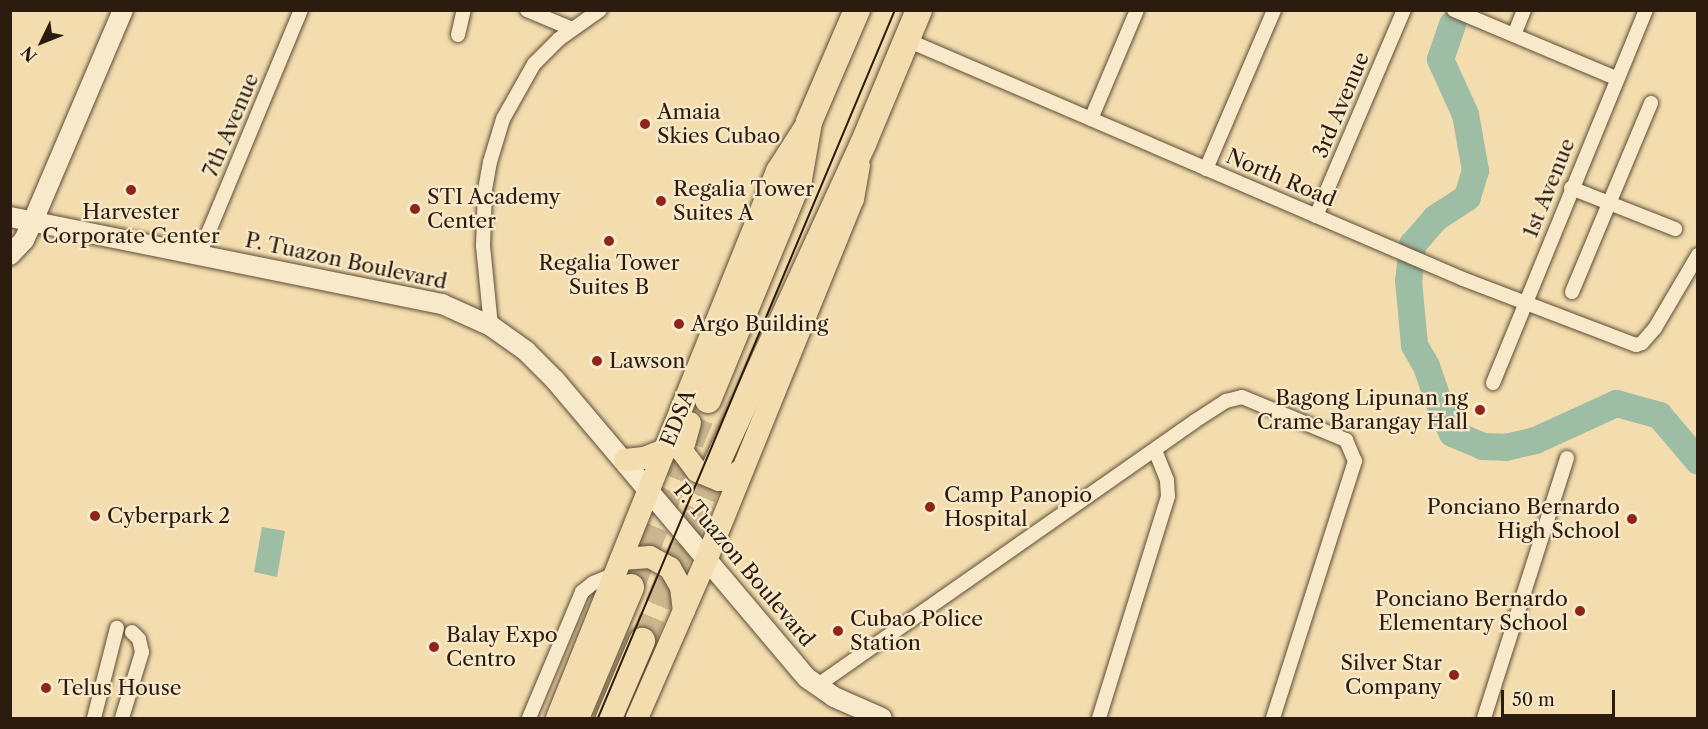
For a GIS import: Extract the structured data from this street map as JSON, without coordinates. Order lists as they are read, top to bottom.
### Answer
{
  "streets": {
    "highway": ["EDSA"],
    "main road": ["P. Tuazon Boulevard"],
    "street": [
      "3rd Avenue",
      "7th Avenue",
      "North Road",
      "1st Avenue"
    ]
  },
  "crossings": [
    ["3rd Avenue", "North Road"],
    ["7th Avenue", "P. Tuazon Boulevard"],
    ["North Road", "1st Avenue"],
    ["P. Tuazon Boulevard", "EDSA"]
  ],
  "places": [
    "Amaia Skies Cubao",
    "Harvester Corporate Center",
    "Regalia Tower Suites A",
    "STI Academy Center",
    "Regalia Tower Suites B",
    "Argo Building",
    "Lawson",
    "Bagong Lipunan ng Crame Barangay Hall",
    "Camp Panopio Hospital",
    "Cyberpark 2",
    "Ponciano Bernardo High School",
    "Ponciano Bernardo Elementary School",
    "Cubao Police Station",
    "Balay Expo Centro",
    "Silver Star Company",
    "Telus House"
  ],
  "scale_bar": "50 m",
  "north": "bottom left"
}
